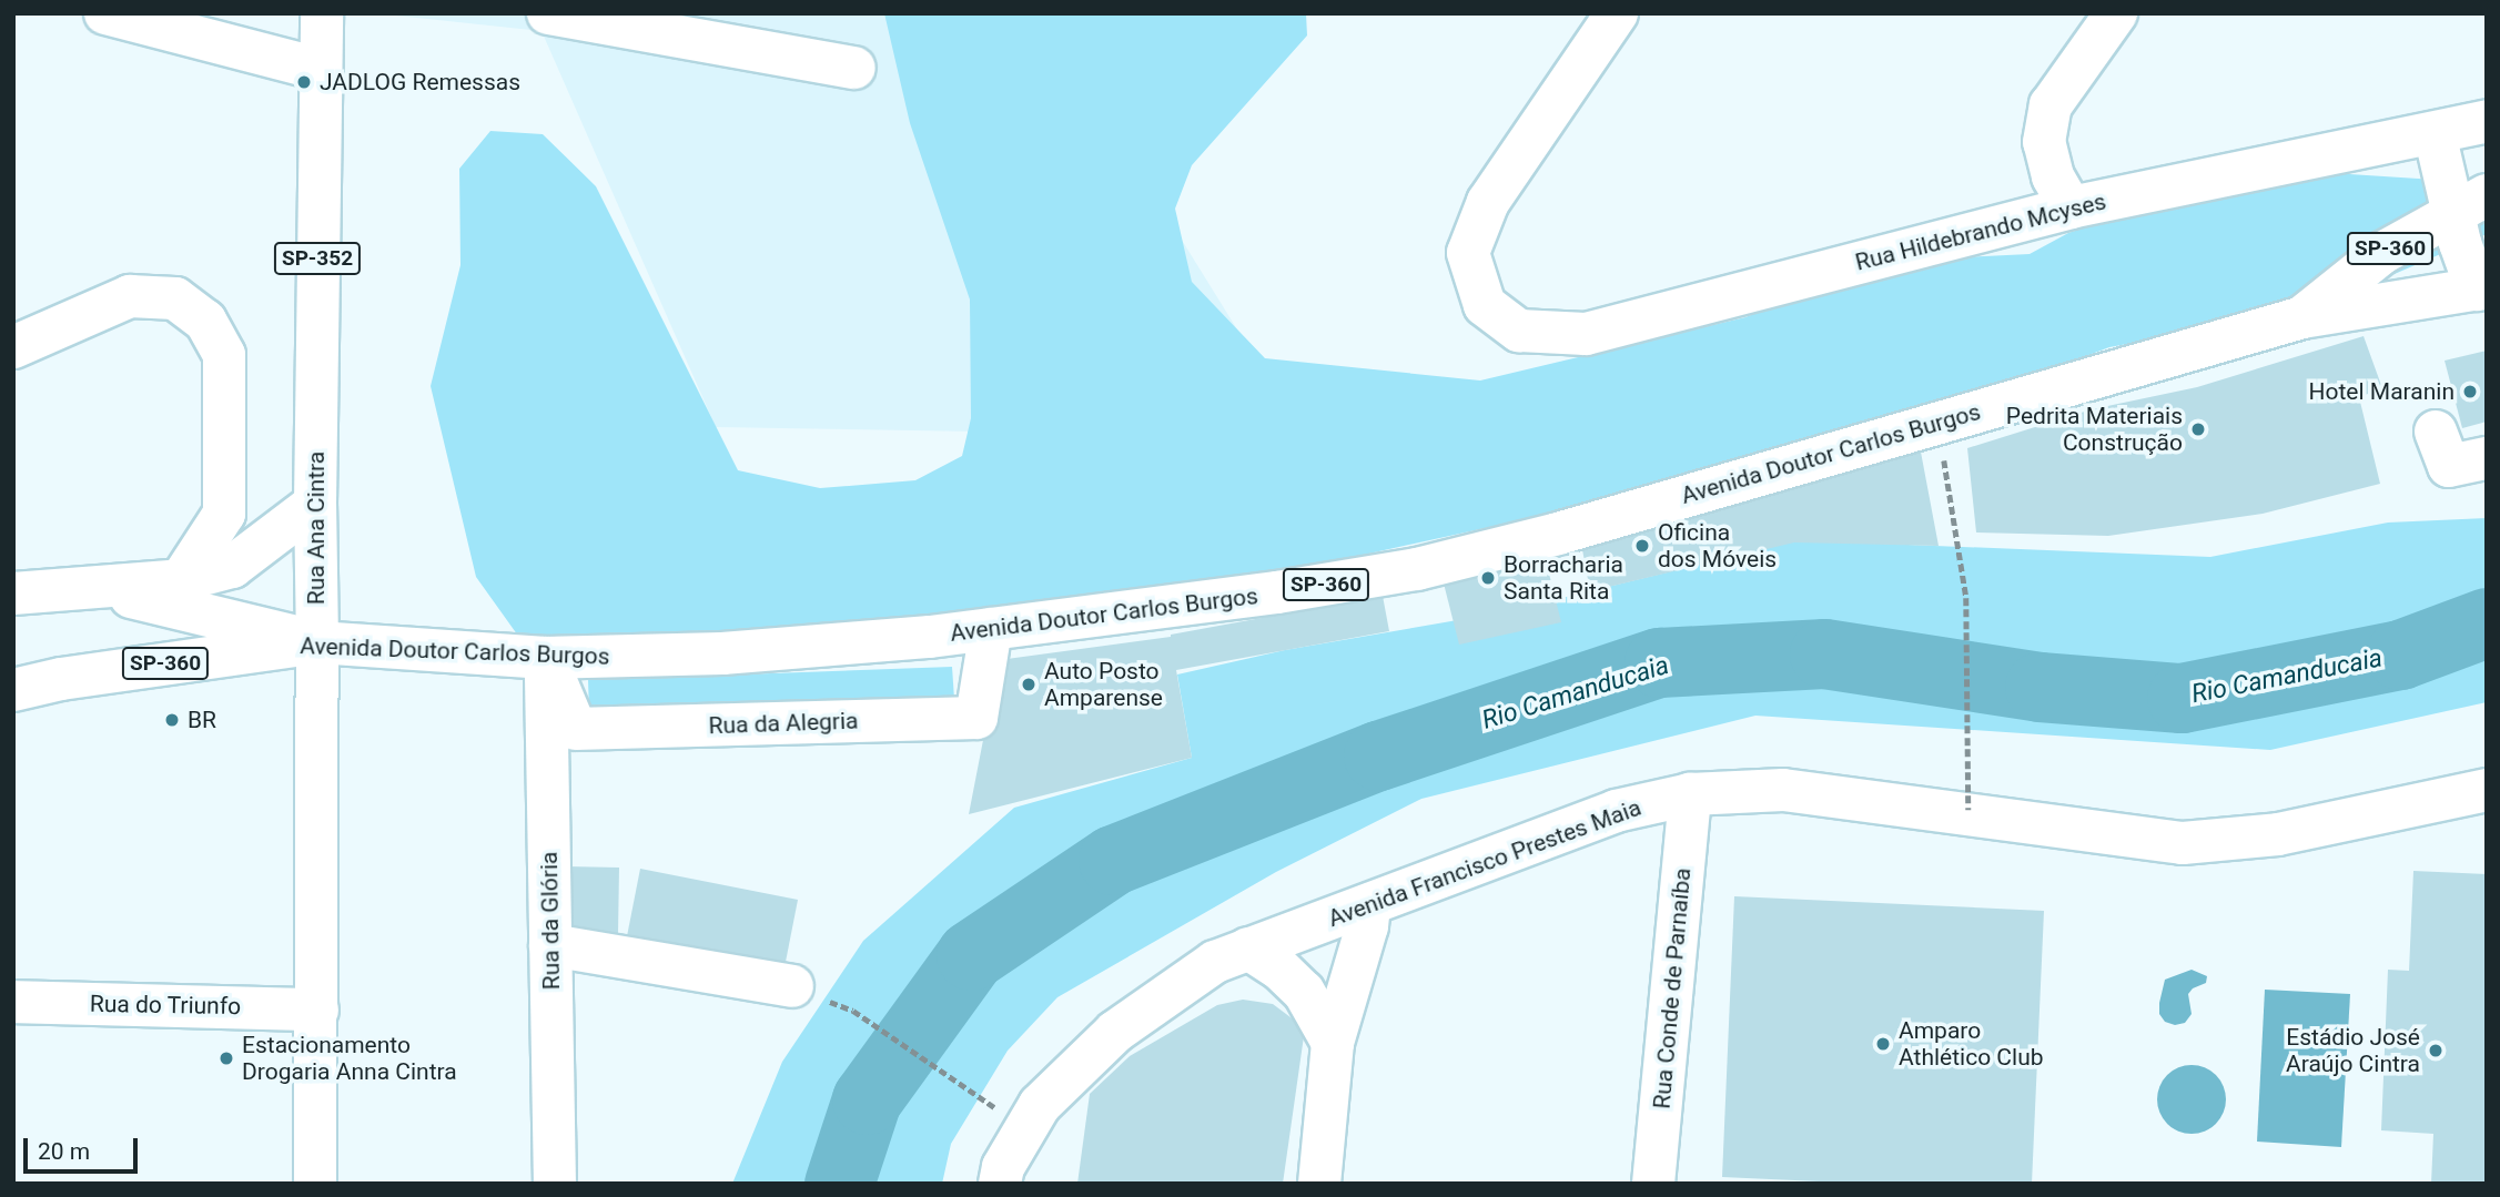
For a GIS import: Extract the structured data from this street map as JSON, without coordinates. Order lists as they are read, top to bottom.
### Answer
{
  "streets": {
    "street": [
      "Rua Hildebrando Mcyses",
      "SP-360",
      "SP-352",
      "Avenida Doutor Carlos Burgos",
      "Rua Ana Cintra",
      "Rua da Alegria",
      "Avenida Francisco Prestes Maia",
      "Rua da Glória",
      "Rua Conde de Parnaíba",
      "Rua do Triunfo"
    ]
  },
  "crossings": [
    ["SP-360", "Avenida Doutor Carlos Burgos"],
    ["SP-360", "Rua Ana Cintra"],
    ["Avenida Doutor Carlos Burgos", "Rua Ana Cintra"],
    ["Avenida Doutor Carlos Burgos", "Rua da Alegria"],
    ["Avenida Doutor Carlos Burgos", "Rua da Glória"],
    ["Rua Ana Cintra", "Rua do Triunfo"],
    ["Rua da Alegria", "Rua da Glória"],
    ["Avenida Francisco Prestes Maia", "Rua Conde de Parnaíba"]
  ],
  "water": ["Rio Camanducaia"],
  "places": [
    "JADLOG Remessas",
    "Hotel Maranin",
    "Pedrita Materiais Construção",
    "Oficina dos Móveis",
    "Borracharia Santa Rita",
    "Auto Posto Amparense",
    "BR",
    "Amparo Athlético Club",
    "Estádio José Araújo Cintra",
    "Estacionamento Drogaria Anna Cintra"
  ],
  "scale_bar": "20 m"
}
